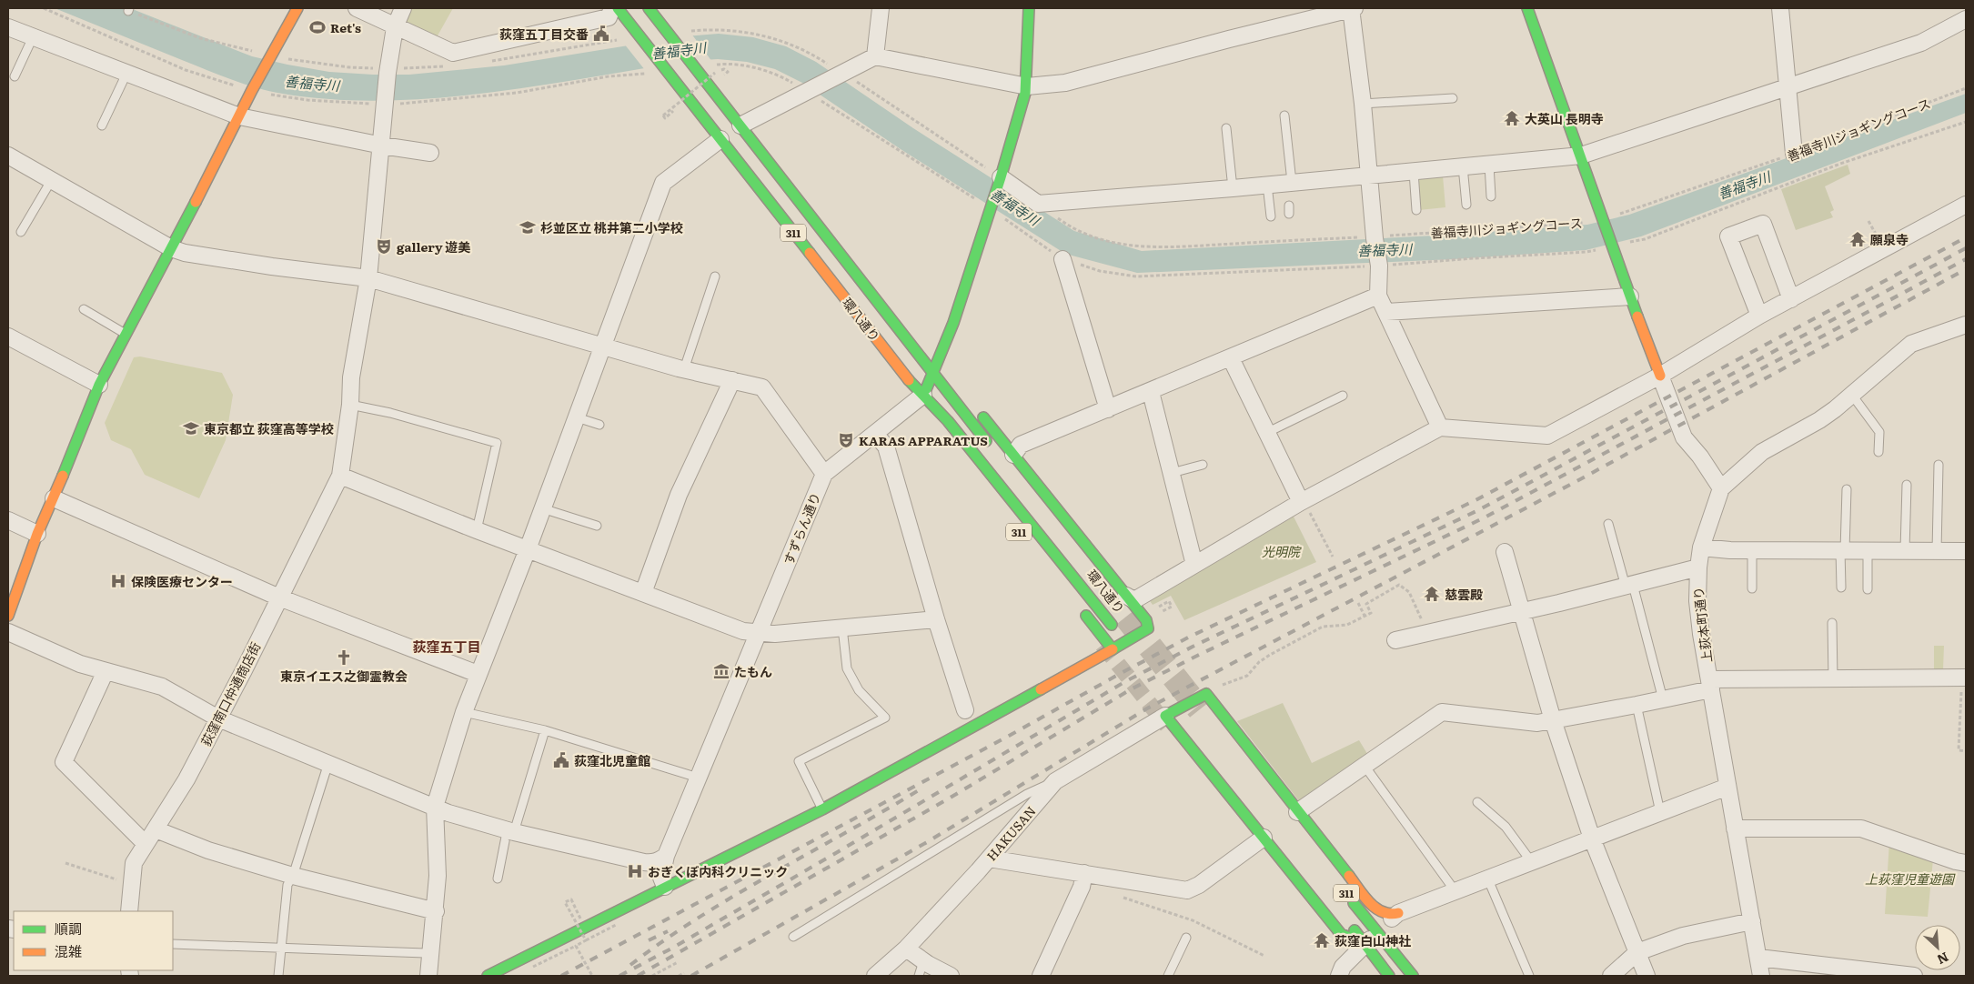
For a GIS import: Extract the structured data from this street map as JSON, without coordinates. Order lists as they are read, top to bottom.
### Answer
{
  "streets": {
    "main road": ["311", "環八通り", "すずらん通り"],
    "street": ["上荻本町通り", "荻窪南口仲通商店街", "HAKUSAN"],
    "path": ["善福寺川ジョギングコース"]
  },
  "crossings": [
    ["311", "環八通り"],
    ["311", "すずらん通り"],
    ["環八通り", "すずらん通り"]
  ],
  "districts": ["荻窪五丁目"],
  "water": ["善福寺川"],
  "parks": ["光明院", "上荻窪児童遊園"],
  "places": {
    "sports": ["Ret's"],
    "public building": ["荻窪五丁目交番", "荻窪北児童館"],
    "temple": [
      "大英山 長明寺",
      "願泉寺",
      "慈雲殿",
      "荻窪白山神社"
    ],
    "school or university": ["杉並区立 桃井第二小学校", "東京都立 荻窪高等学校"],
    "theatre": ["gallery 遊美", "KARAS APPARATUS"],
    "hospital": ["保険医療センター", "おぎくぼ内科クリニック"],
    "church": ["東京イエス之御霊教会"],
    "museum": ["たもん"]
  },
  "legend": ["順調", "混雑"],
  "north": "bottom right"
}
